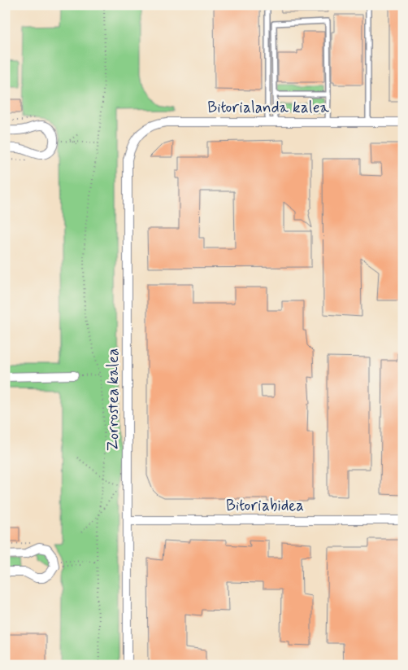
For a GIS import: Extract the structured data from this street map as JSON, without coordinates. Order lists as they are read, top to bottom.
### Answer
{
  "streets": {
    "street": ["Bitorialanda kalea", "Zorrostea kalea", "Bitoriabidea"]
  },
  "crossings": [
    ["Bitorialanda kalea", "Zorrostea kalea"],
    ["Zorrostea kalea", "Bitoriabidea"]
  ]
}
